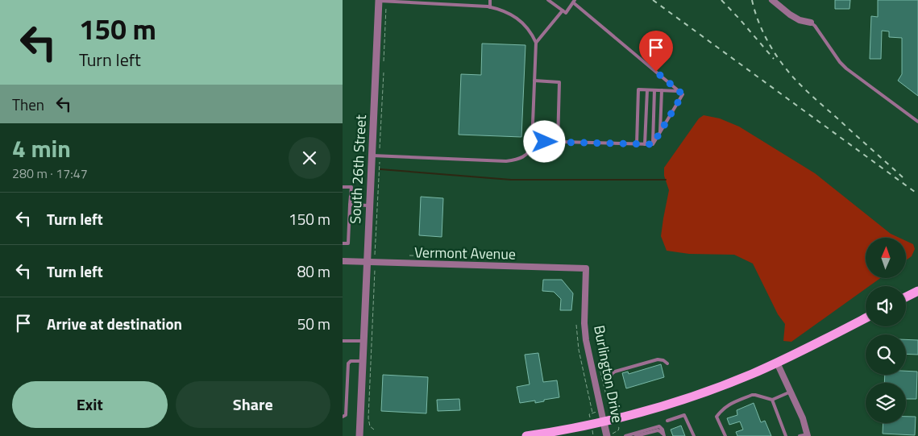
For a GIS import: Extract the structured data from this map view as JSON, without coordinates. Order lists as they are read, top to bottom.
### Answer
{
  "streets": {
    "street": ["South 26th Street", "Vermont Avenue", "Burlington Drive"]
  },
  "crossings": [
    ["South 26th Street", "Vermont Avenue"],
    ["Vermont Avenue", "Burlington Drive"]
  ],
  "north": "top",
  "page": {
    "turn": ["150 m", "Turn left"],
    "then": "Then",
    "heading": ["4 min", "280 m · 17:47"],
    "list": [
      {
        "name": "Turn left",
        "value": "150 m"
      },
      {
        "name": "Turn left",
        "value": "80 m"
      },
      {
        "name": "Arrive at destination",
        "value": "50 m"
      }
    ],
    "buttons": ["Exit", "Share"]
  }
}
